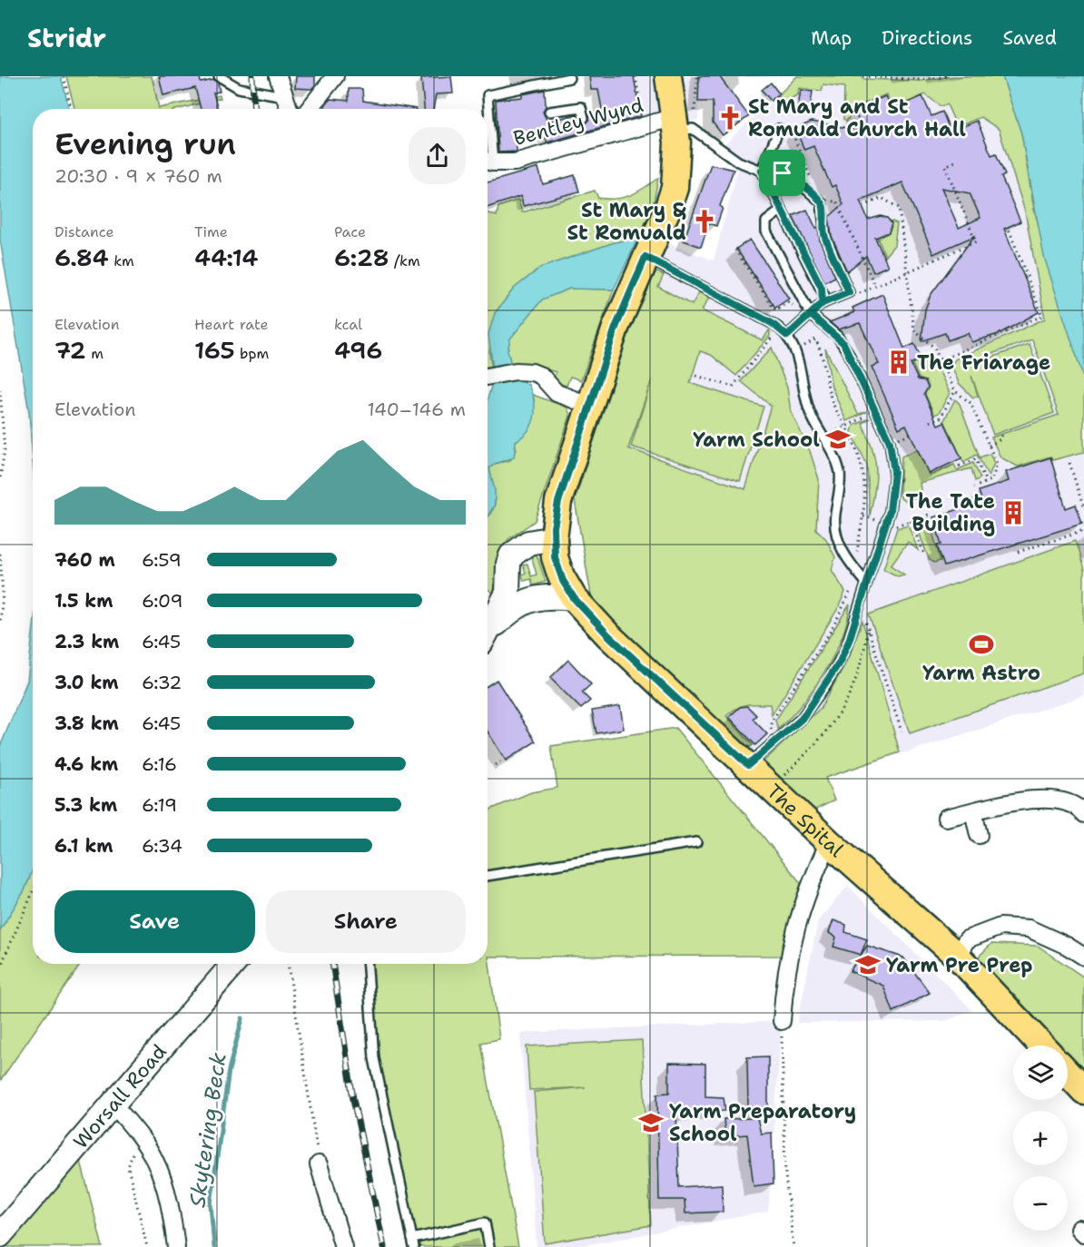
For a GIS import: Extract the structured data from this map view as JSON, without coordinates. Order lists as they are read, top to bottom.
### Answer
{
  "streets": {
    "main road": ["The Spital", "Worsall Road"],
    "street": ["Bentley Wynd"]
  },
  "crossings": [
    ["Bentley Wynd", "The Spital"]
  ],
  "water": ["Skytering Beck"],
  "places": {
    "church": ["St Mary and St Romuald Church Hall", "St Mary & St Romuald"],
    "building": ["The Friarage", "The Tate Building"],
    "school or university": ["Yarm School", "Yarm Pre Prep", "Yarm Preparatory School"],
    "sports": ["Yarm Astro"]
  },
  "page": {
    "header": "Stridr",
    "nav": ["Map", "Directions", "Saved"],
    "heading": ["Evening run", "20:30 · 9 × 760 m"],
    "stats": [
      ["Distance", "6.84 km"],
      ["Time", "44:14"],
      ["Pace", "6:28 /km"],
      ["Elevation", "72 m"],
      ["Heart rate", "165 bpm"],
      ["kcal", "496"]
    ],
    "chart": ["Elevation", "140–146 m"],
    "list": [
      {
        "name": "760 m",
        "note": "6:59"
      },
      {
        "name": "1.5 km",
        "note": "6:09"
      },
      {
        "name": "2.3 km",
        "note": "6:45"
      },
      {
        "name": "3.0 km",
        "note": "6:32"
      },
      {
        "name": "3.8 km",
        "note": "6:45"
      },
      {
        "name": "4.6 km",
        "note": "6:16"
      },
      {
        "name": "5.3 km",
        "note": "6:19"
      },
      {
        "name": "6.1 km",
        "note": "6:34"
      }
    ],
    "buttons": ["Save", "Share"],
    "map_buttons": ["+", "−"]
  }
}
